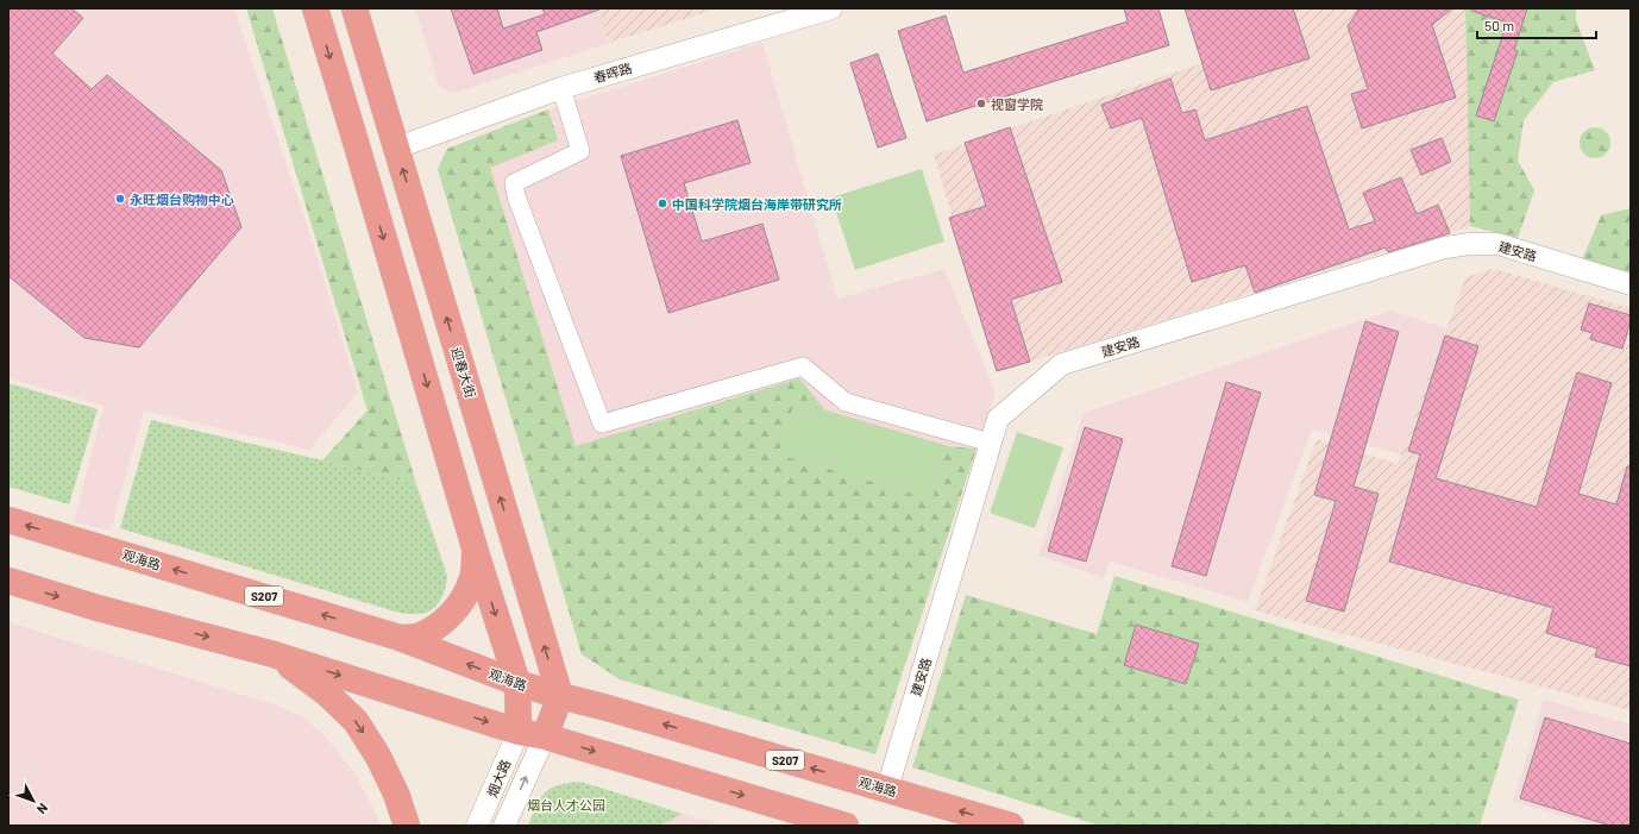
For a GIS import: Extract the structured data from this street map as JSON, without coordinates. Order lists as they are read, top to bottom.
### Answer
{
  "streets": {
    "main road": ["迎春大街", "观海路", "S207"],
    "street": ["春晖路", "建安路", "烟大路"]
  },
  "crossings": [
    ["春晖路", "迎春大街"],
    ["建安路", "观海路"],
    ["迎春大街", "观海路"]
  ],
  "parks": ["烟台人才公园"],
  "places": ["视窗学院", "永旺烟台购物中心", "中国科学院烟台海岸带研究所"],
  "scale_bar": "50 m",
  "north": "bottom right"
}
